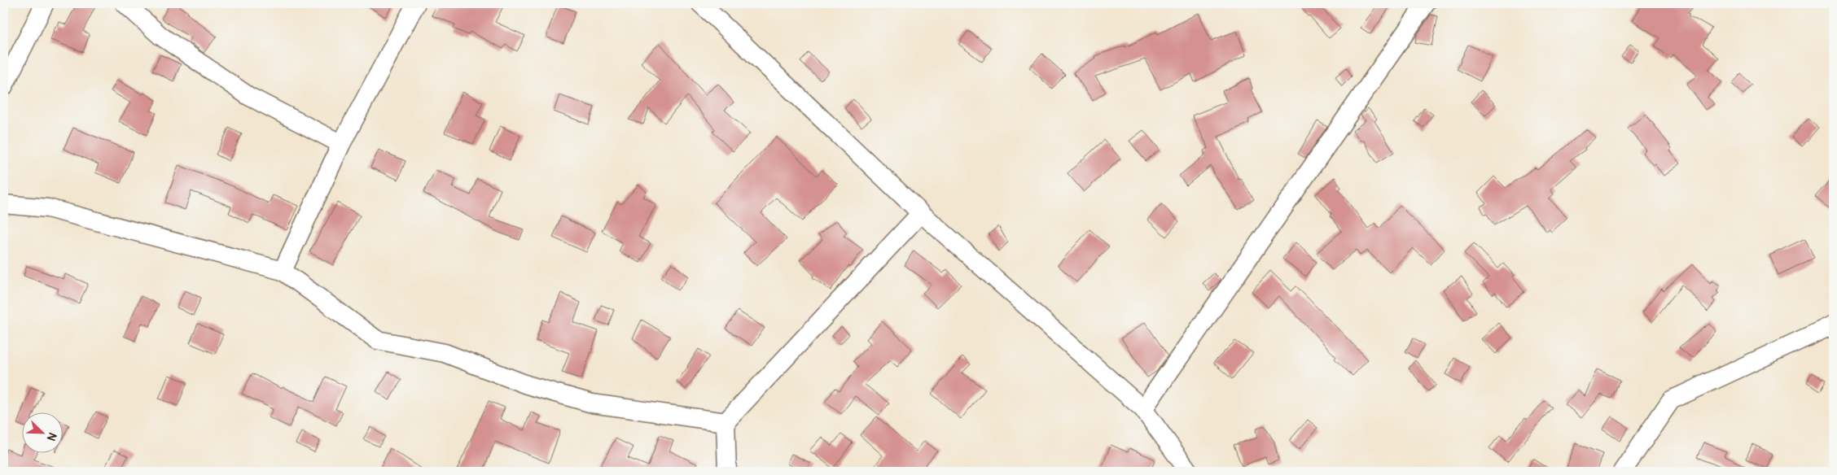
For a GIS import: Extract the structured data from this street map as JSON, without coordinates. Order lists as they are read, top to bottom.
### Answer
{
  "north": "bottom right"
}
